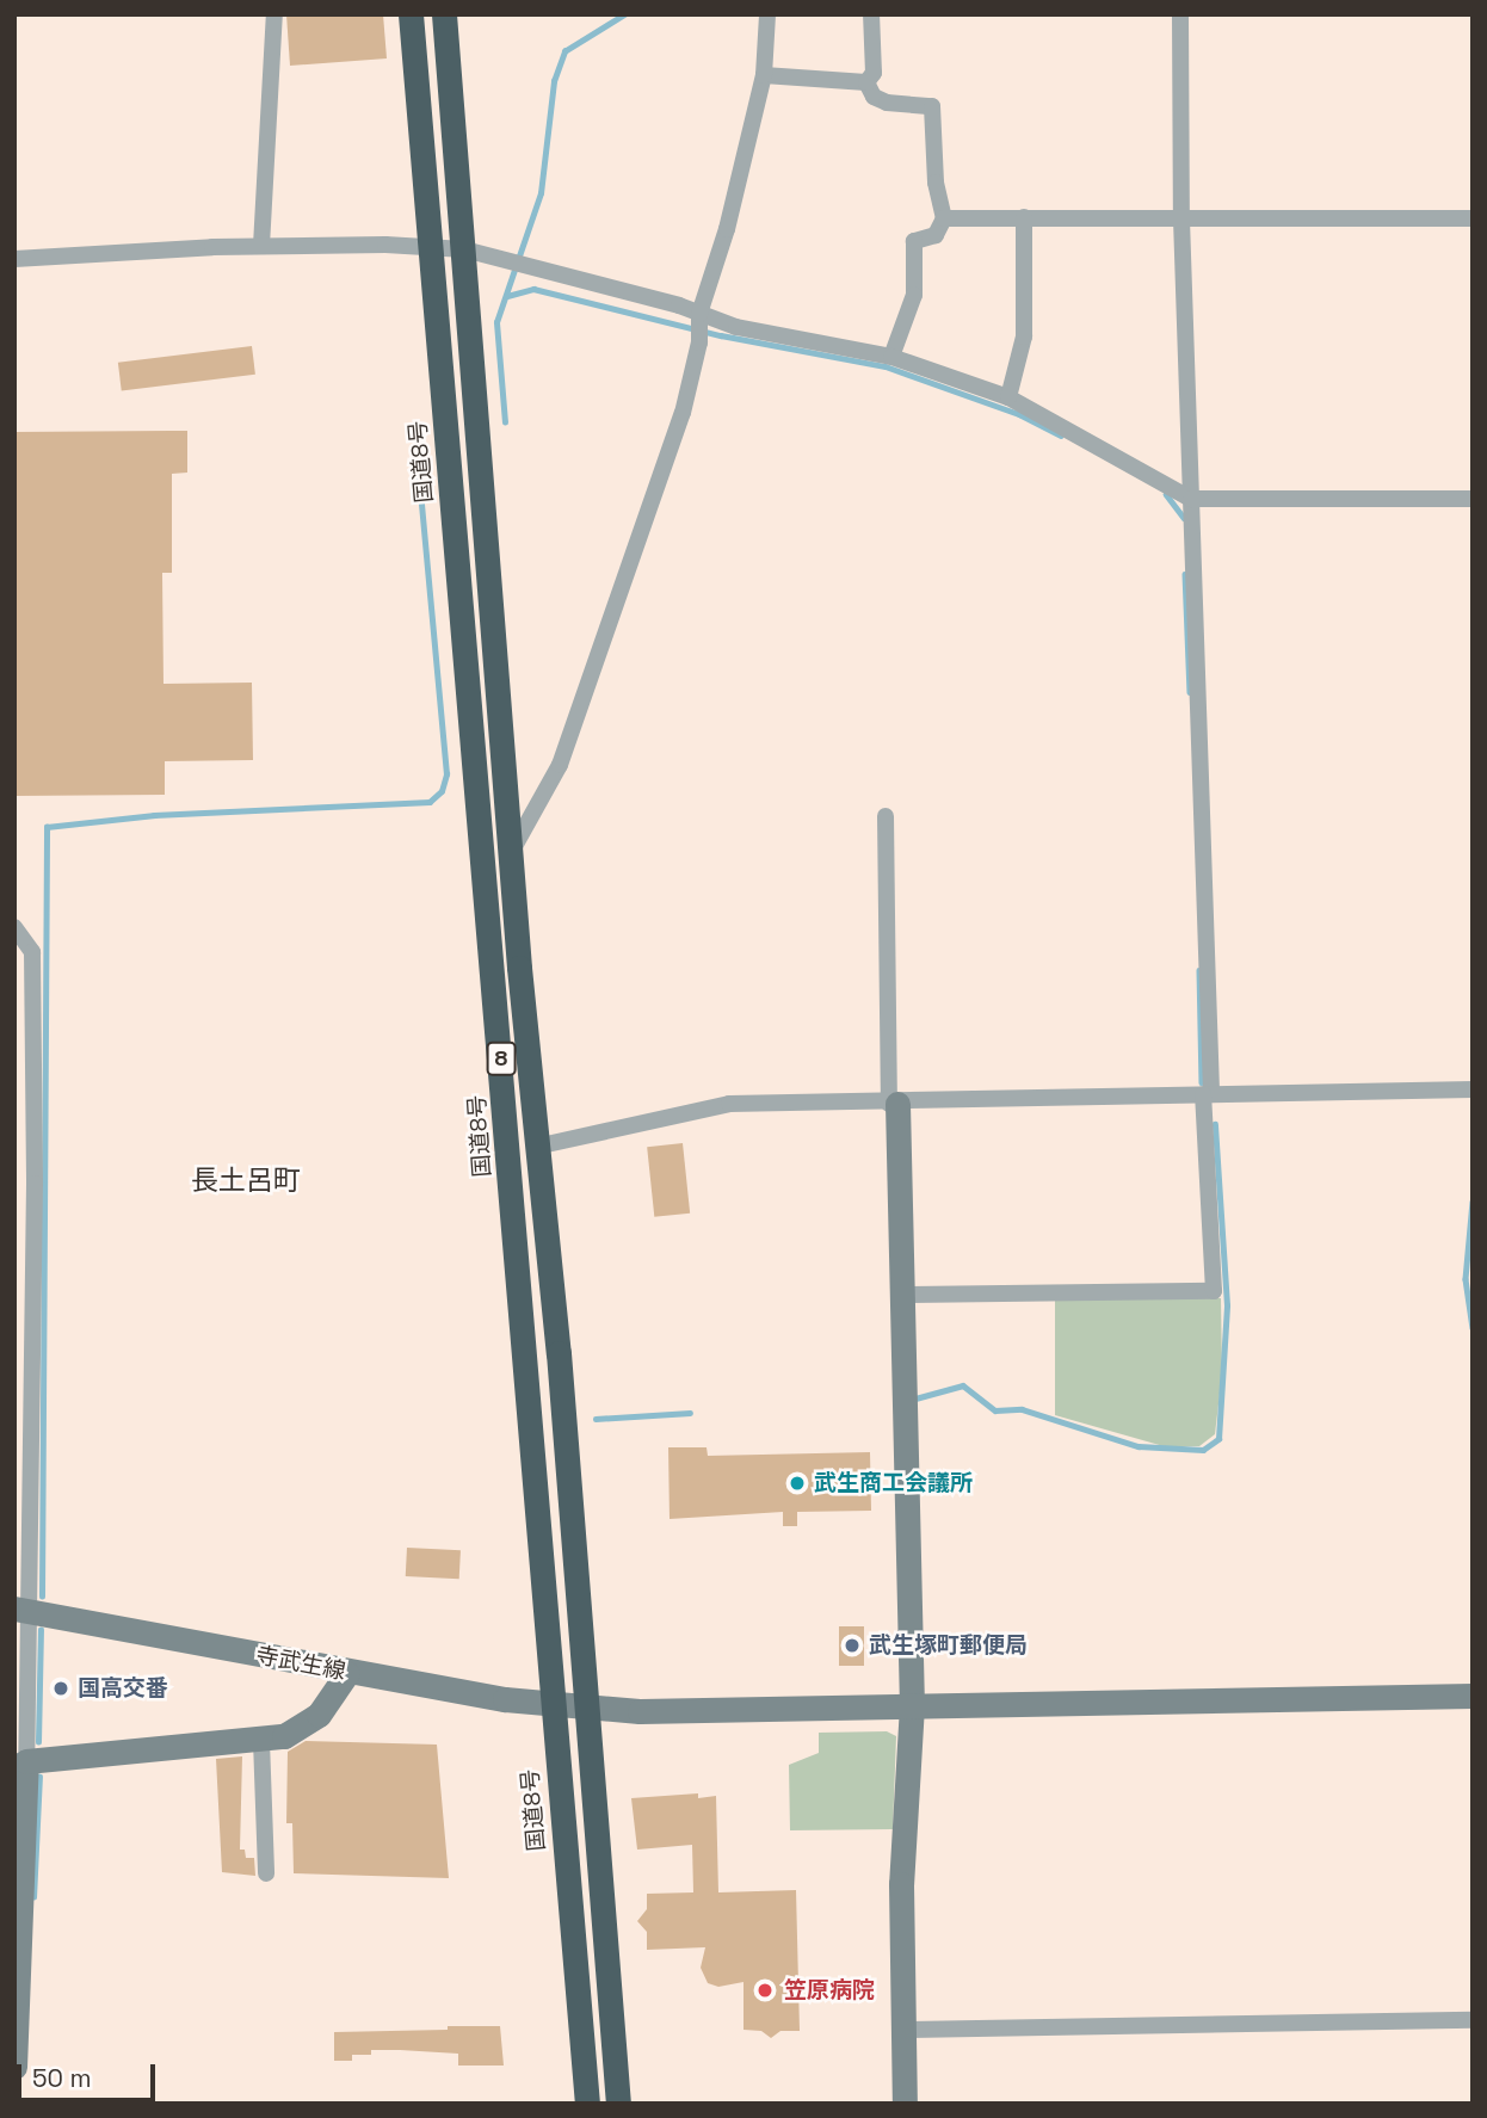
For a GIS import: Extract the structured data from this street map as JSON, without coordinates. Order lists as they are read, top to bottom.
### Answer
{
  "streets": {
    "highway": ["国道8号", "8"],
    "street": ["寺武生線"]
  },
  "crossings": [
    ["国道8号", "寺武生線"],
    ["8", "寺武生線"]
  ],
  "districts": ["長土呂町"],
  "places": [
    "武生商工会議所",
    "武生塚町郵便局",
    "国高交番",
    "笠原病院"
  ],
  "scale_bar": "50 m"
}
